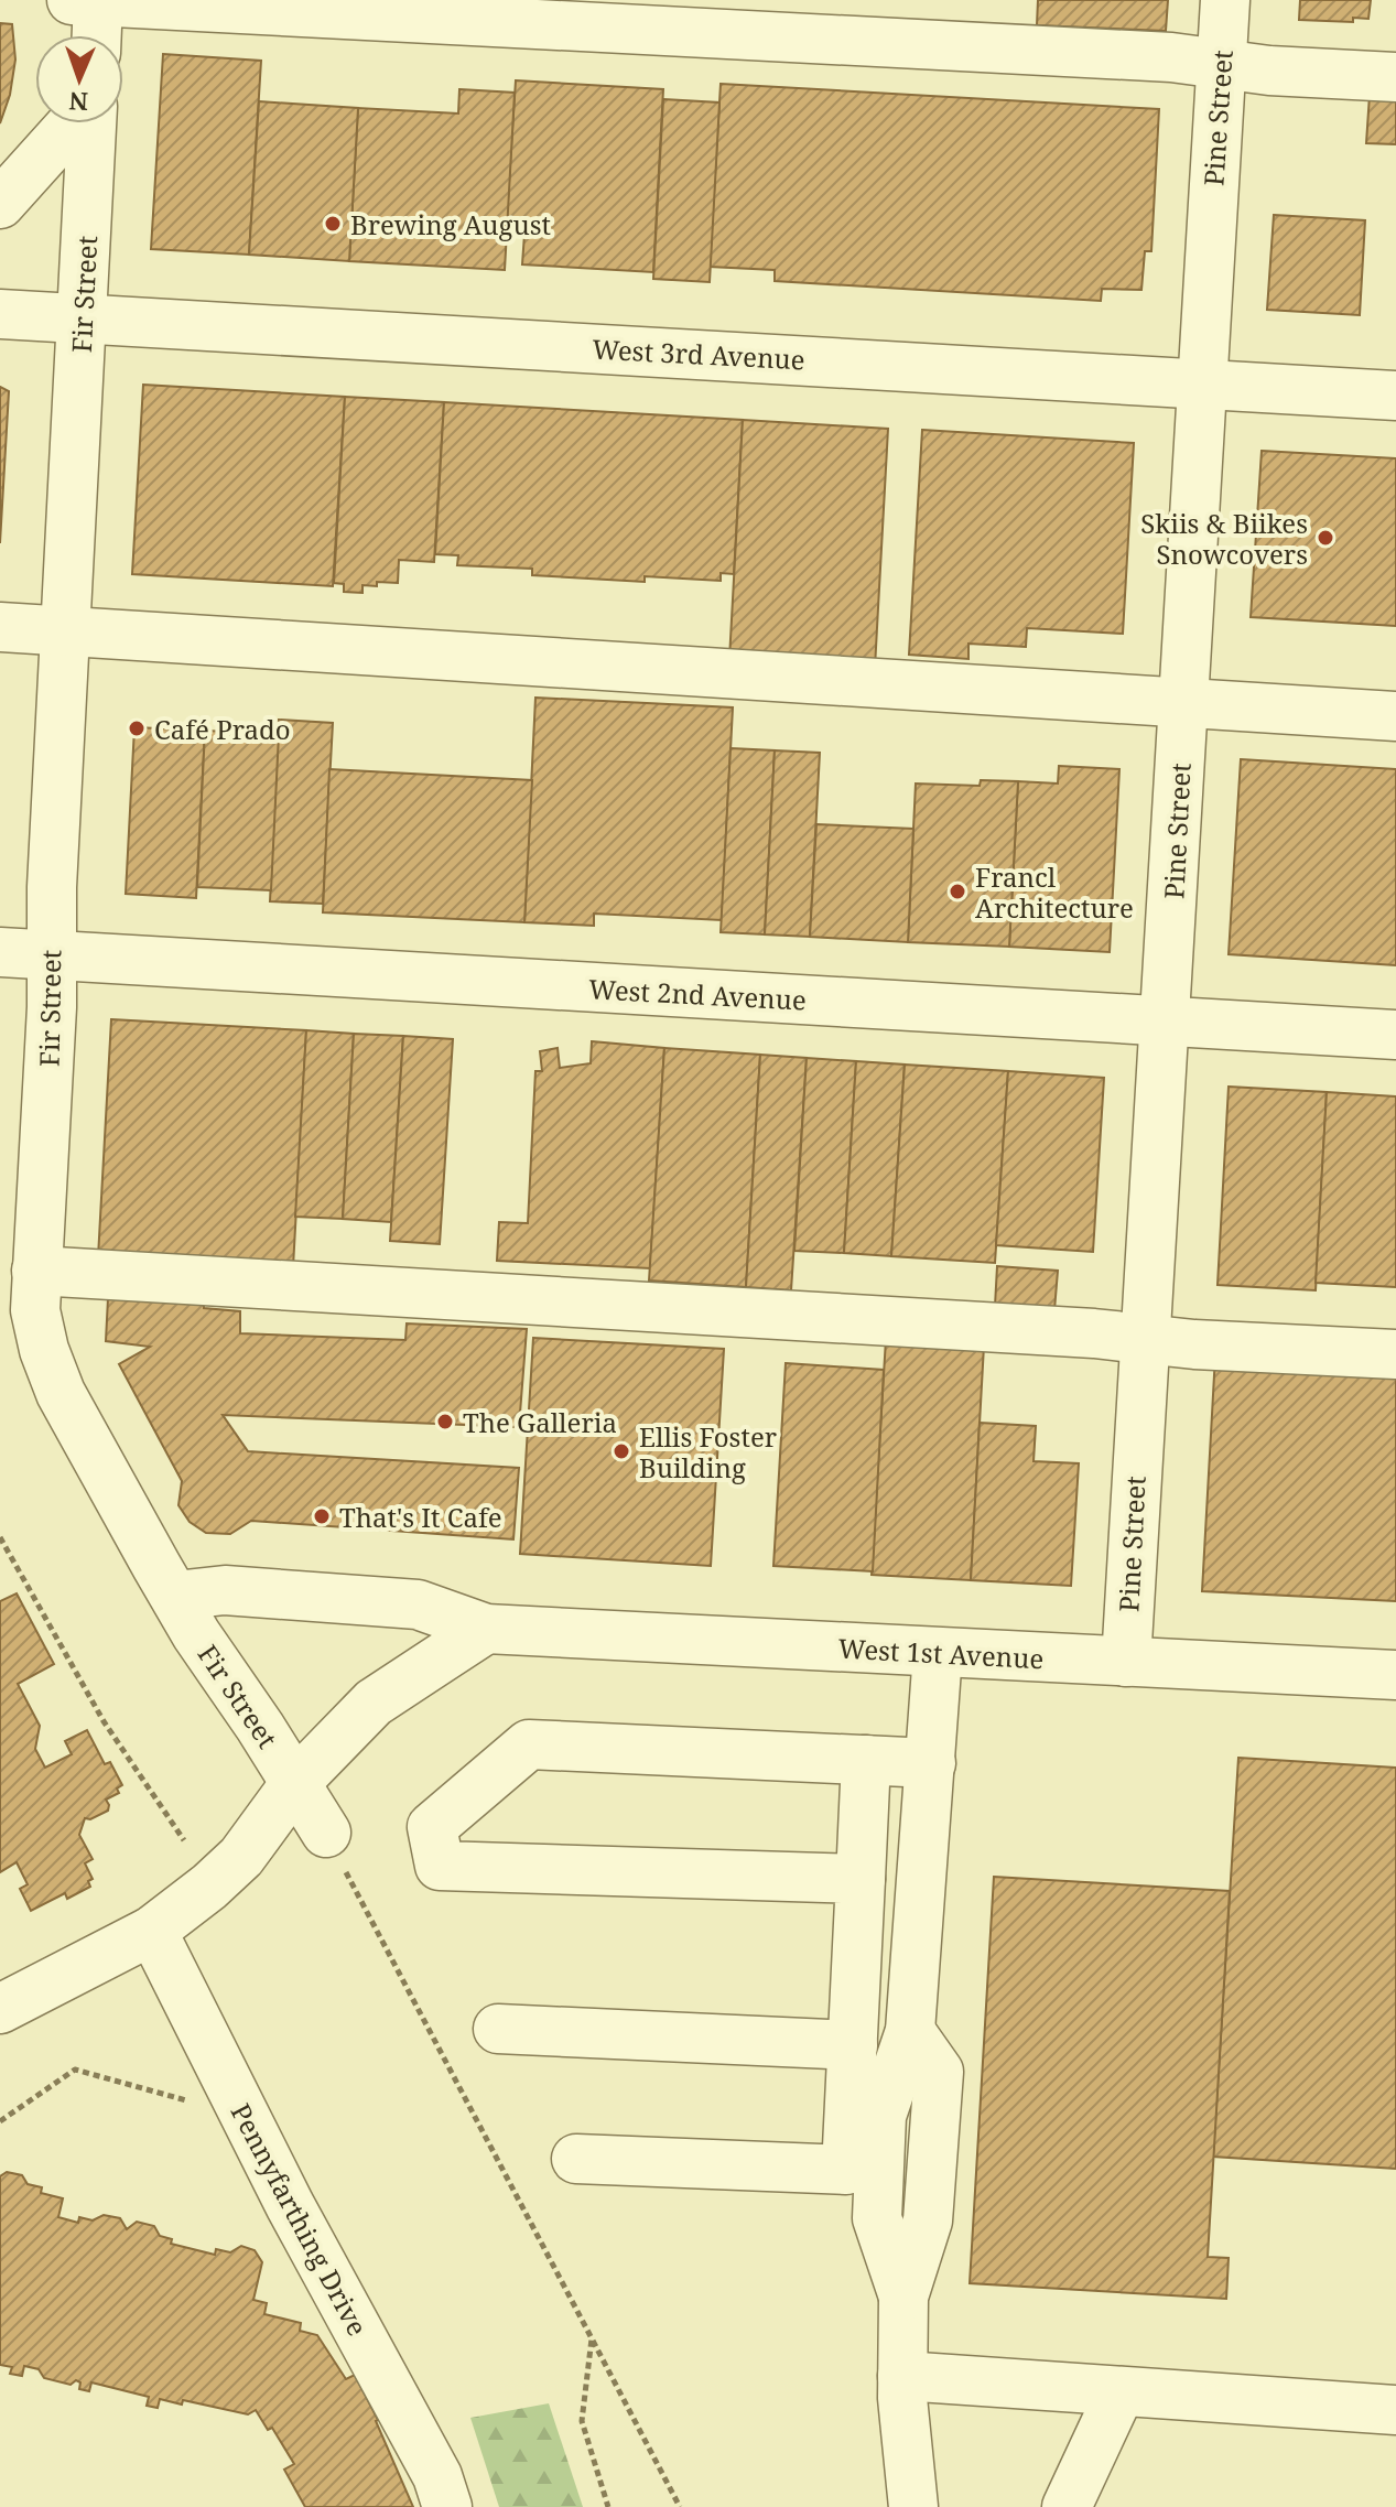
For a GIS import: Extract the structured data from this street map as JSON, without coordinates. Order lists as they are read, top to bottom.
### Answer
{
  "streets": {
    "street": [
      "Pine Street",
      "Fir Street",
      "West 3rd Avenue",
      "West 2nd Avenue",
      "West 1st Avenue",
      "Pennyfarthing Drive"
    ]
  },
  "crossings": [
    ["Pine Street", "West 3rd Avenue"],
    ["Pine Street", "West 2nd Avenue"],
    ["Pine Street", "West 1st Avenue"],
    ["Fir Street", "West 3rd Avenue"],
    ["Fir Street", "West 2nd Avenue"],
    ["Fir Street", "West 1st Avenue"]
  ],
  "places": [
    "Brewing August",
    "Skiis & Biikes Snowcovers",
    "Café Prado",
    "Francl Architecture",
    "The Galleria",
    "Ellis Foster Building",
    "That's It Cafe"
  ],
  "north": "bottom"
}
